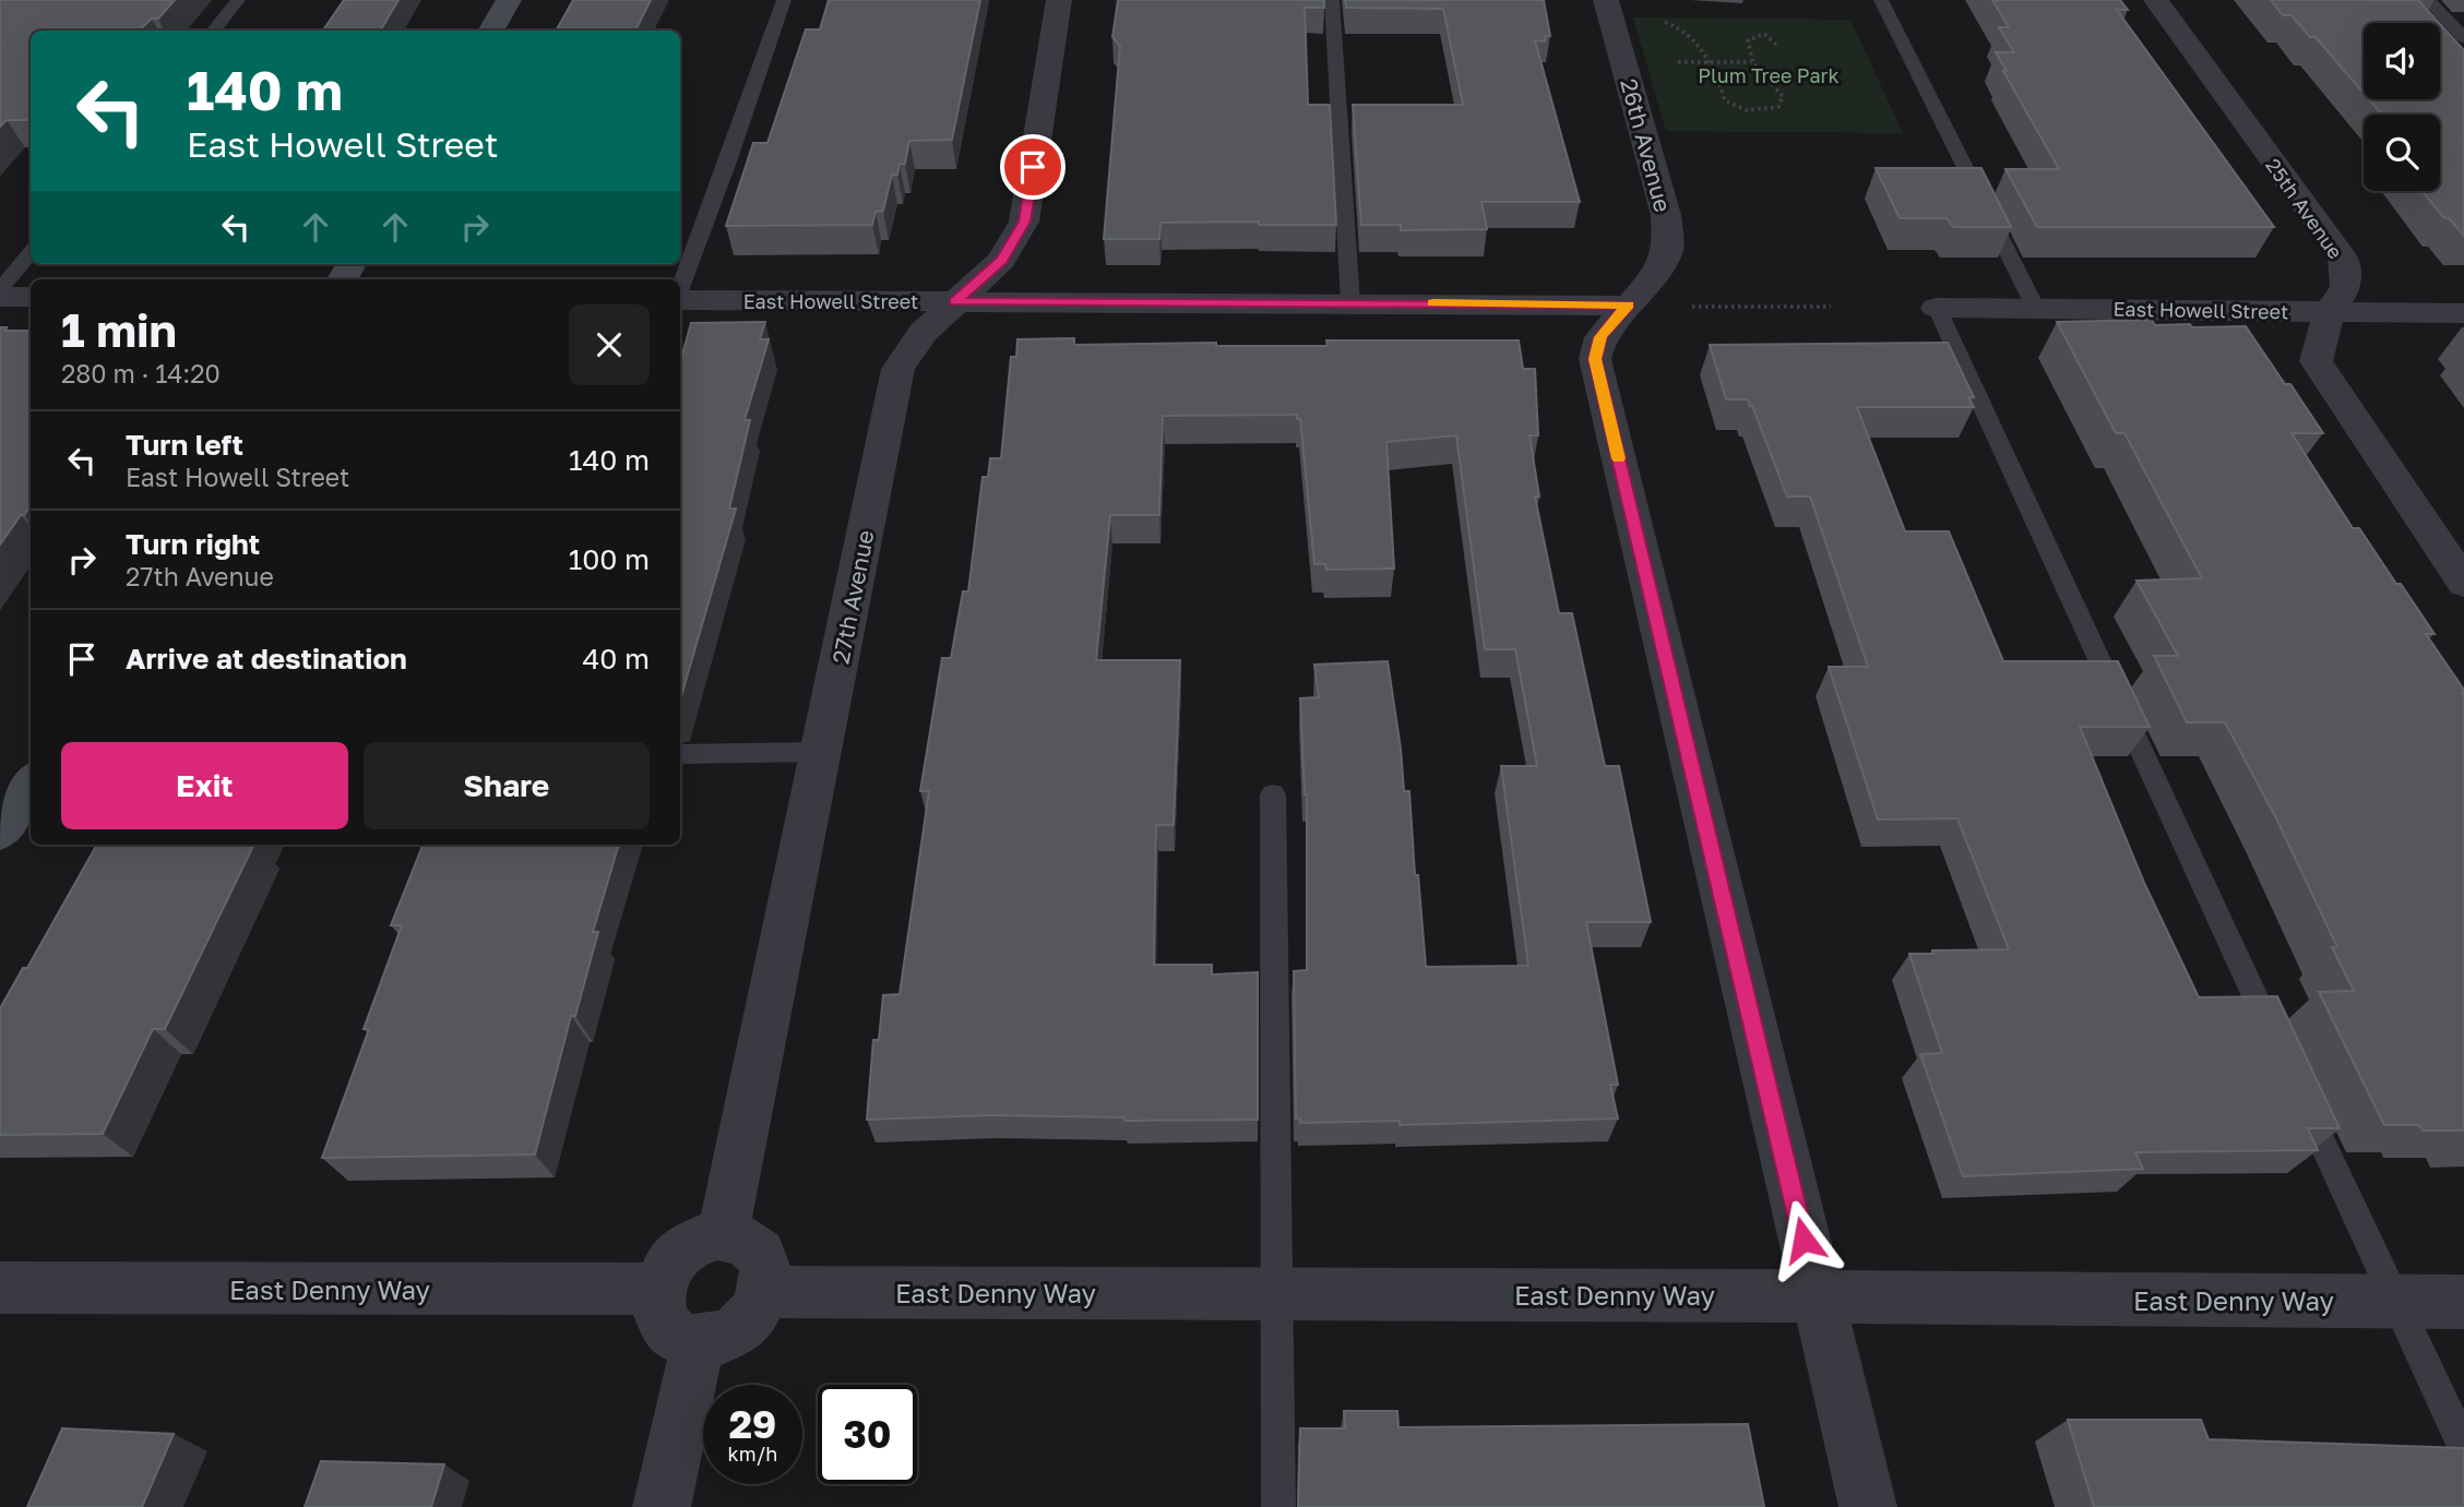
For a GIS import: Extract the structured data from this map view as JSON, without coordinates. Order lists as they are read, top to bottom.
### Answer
{
  "streets": {
    "street": [
      "26th Avenue",
      "25th Avenue",
      "East Howell Street",
      "27th Avenue",
      "East Denny Way"
    ]
  },
  "crossings": [
    ["26th Avenue", "East Howell Street"],
    ["26th Avenue", "East Denny Way"],
    ["25th Avenue", "East Howell Street"],
    ["East Howell Street", "27th Avenue"],
    ["27th Avenue", "East Denny Way"]
  ],
  "parks": ["Plum Tree Park"],
  "page": {
    "turn": ["140 m", "East Howell Street"],
    "heading": ["1 min", "280 m · 14:20"],
    "list": [
      {
        "name": "Turn left",
        "note": "East Howell Street",
        "value": "140 m"
      },
      {
        "name": "Turn right",
        "note": "27th Avenue",
        "value": "100 m"
      },
      {
        "name": "Arrive at destination",
        "value": "40 m"
      }
    ],
    "buttons": ["Exit", "Share"],
    "speed": "29 km/h",
    "limit": "30"
  }
}
